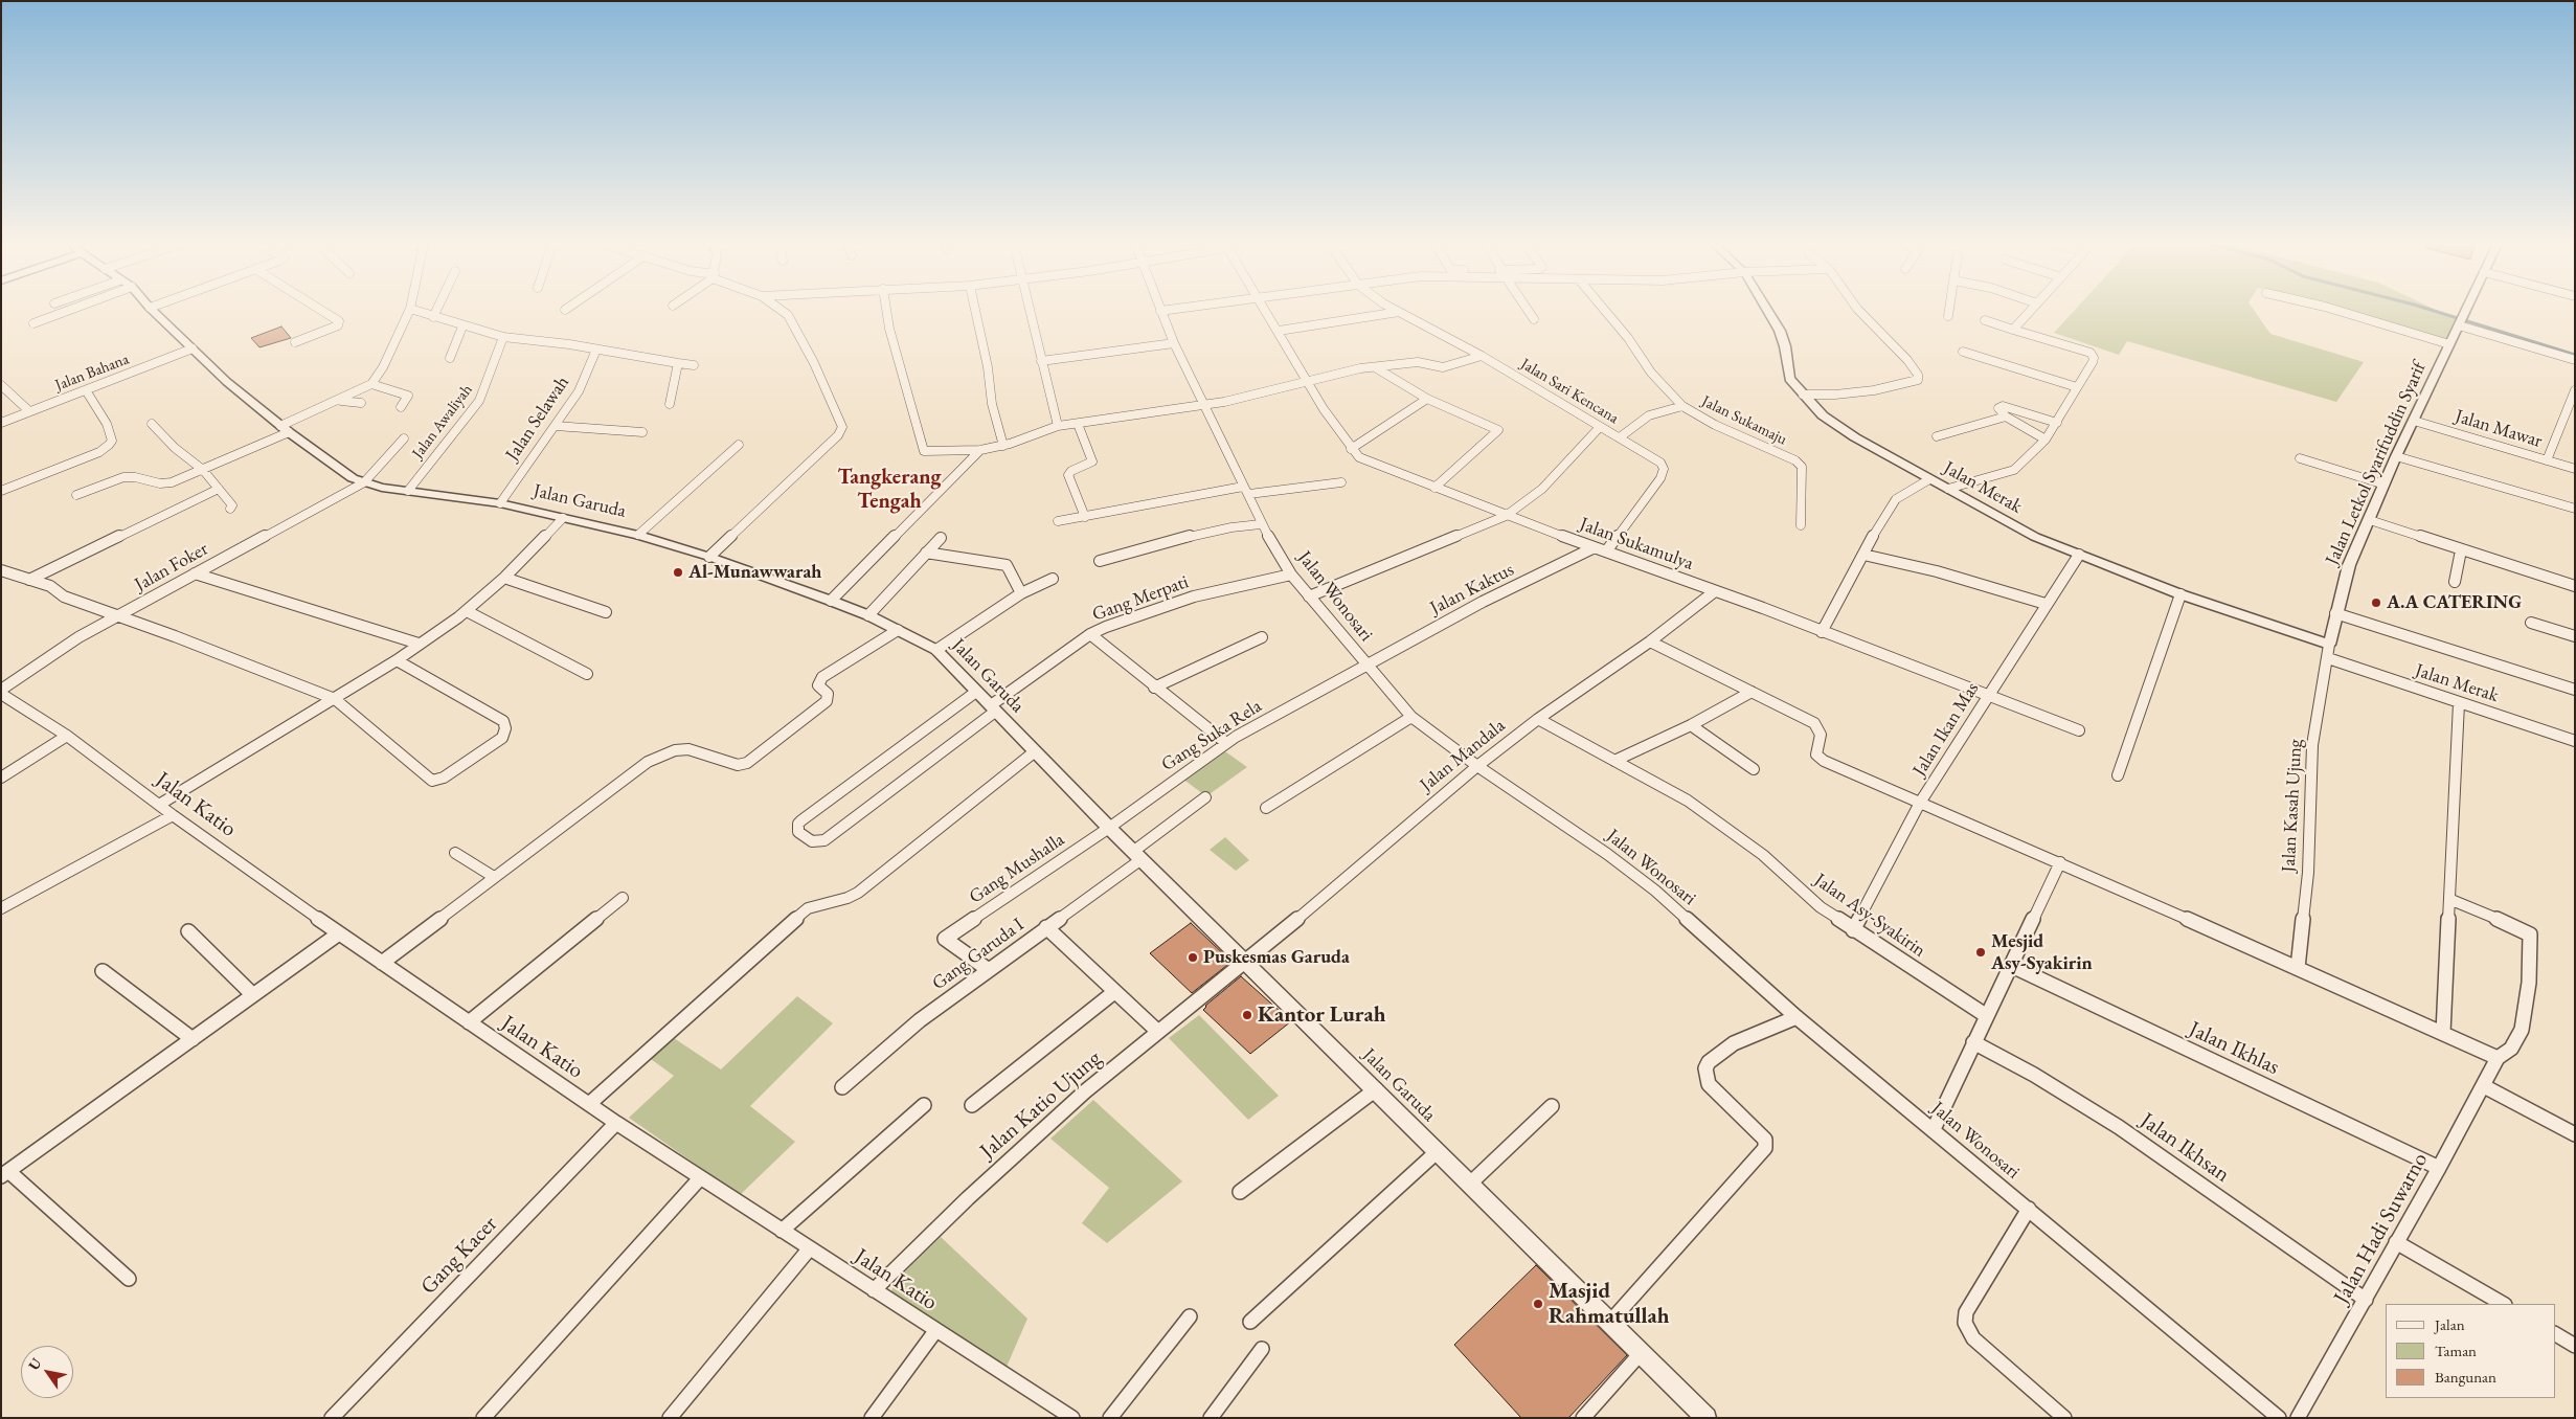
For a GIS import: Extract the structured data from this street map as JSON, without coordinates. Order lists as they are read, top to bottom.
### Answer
{
  "streets": {
    "street": [
      "Jalan Bahana",
      "Jalan Sari Kencana",
      "Jalan Selawah",
      "Jalan Sukamaju",
      "Jalan Awaliyah",
      "Jalan Mawar",
      "Jalan Letkol Syarifuddin Syarif",
      "Jalan Merak",
      "Jalan Garuda",
      "Jalan Sukamulya",
      "Jalan Foker",
      "Jalan Kaktus",
      "Jalan Wonosari",
      "Gang Merpati",
      "Jalan Ikan Mas",
      "Gang Suka Rela",
      "Jalan Mandala",
      "Jalan Katio",
      "Jalan Kasah Ujung",
      "Gang Mushalla",
      "Jalan Asy-Syakirin",
      "Gang Garuda I",
      "Jalan Ikhlas",
      "Jalan Katio Ujung",
      "Jalan Ikhsan",
      "Jalan Hadi Suwarno",
      "Gang Kacer"
    ]
  },
  "crossings": [
    ["Jalan Bahana", "Jalan Garuda"],
    ["Jalan Sari Kencana", "Jalan Sukamulya"],
    ["Jalan Selawah", "Jalan Garuda"],
    ["Jalan Awaliyah", "Jalan Garuda"],
    ["Jalan Mawar", "Jalan Letkol Syarifuddin Syarif"],
    ["Jalan Letkol Syarifuddin Syarif", "Jalan Merak"],
    ["Jalan Letkol Syarifuddin Syarif", "Jalan Kasah Ujung"],
    ["Jalan Merak", "Jalan Ikan Mas"],
    ["Jalan Merak", "Jalan Kasah Ujung"],
    ["Jalan Garuda", "Jalan Foker"],
    ["Jalan Garuda", "Gang Merpati"],
    ["Jalan Garuda", "Gang Suka Rela"],
    ["Jalan Garuda", "Jalan Mandala"],
    ["Jalan Garuda", "Gang Mushalla"],
    ["Jalan Garuda", "Gang Garuda I"],
    ["Jalan Garuda", "Jalan Katio Ujung"],
    ["Jalan Sukamulya", "Jalan Kaktus"],
    ["Jalan Sukamulya", "Jalan Ikan Mas"],
    ["Jalan Sukamulya", "Jalan Mandala"],
    ["Jalan Foker", "Jalan Katio"],
    ["Jalan Kaktus", "Jalan Wonosari"],
    ["Jalan Kaktus", "Gang Suka Rela"],
    ["Jalan Wonosari", "Gang Merpati"],
    ["Jalan Wonosari", "Gang Suka Rela"],
    ["Jalan Wonosari", "Jalan Mandala"],
    ["Jalan Ikan Mas", "Jalan Asy-Syakirin"],
    ["Gang Suka Rela", "Gang Mushalla"],
    ["Jalan Mandala", "Jalan Asy-Syakirin"],
    ["Jalan Mandala", "Jalan Katio Ujung"],
    ["Jalan Katio", "Jalan Katio Ujung"],
    ["Jalan Katio", "Gang Kacer"],
    ["Gang Mushalla", "Gang Garuda I"],
    ["Jalan Ikhlas", "Jalan Hadi Suwarno"],
    ["Jalan Ikhsan", "Jalan Hadi Suwarno"]
  ],
  "districts": ["Tangkerang Tengah"],
  "places": [
    "Al-Munawwarah",
    "A.A CATERING",
    "Mesjid Asy-Syakirin",
    "Puskesmas Garuda",
    "Kantor Lurah",
    "Masjid Rahmatullah"
  ],
  "legend": ["Jalan", "Taman", "Bangunan"],
  "north": "top left"
}
